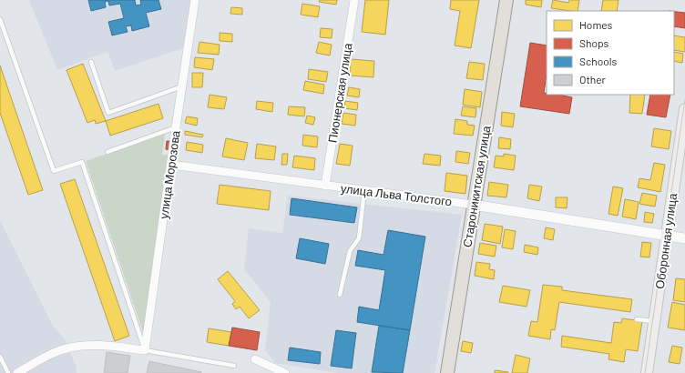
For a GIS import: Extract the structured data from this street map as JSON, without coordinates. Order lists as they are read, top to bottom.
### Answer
{
  "streets": {
    "main road": ["Староникитская улица", "Оборонная улица"],
    "street": ["Пионерская улица", "улица Морозова", "улица Льва Толстого"]
  },
  "crossings": [
    ["Пионерская улица", "улица Льва Толстого"],
    ["улица Морозова", "улица Льва Толстого"],
    ["Староникитская улица", "улица Льва Толстого"],
    ["улица Льва Толстого", "Оборонная улица"]
  ],
  "legend": [
    "Homes",
    "Shops",
    "Schools",
    "Other"
  ]
}
